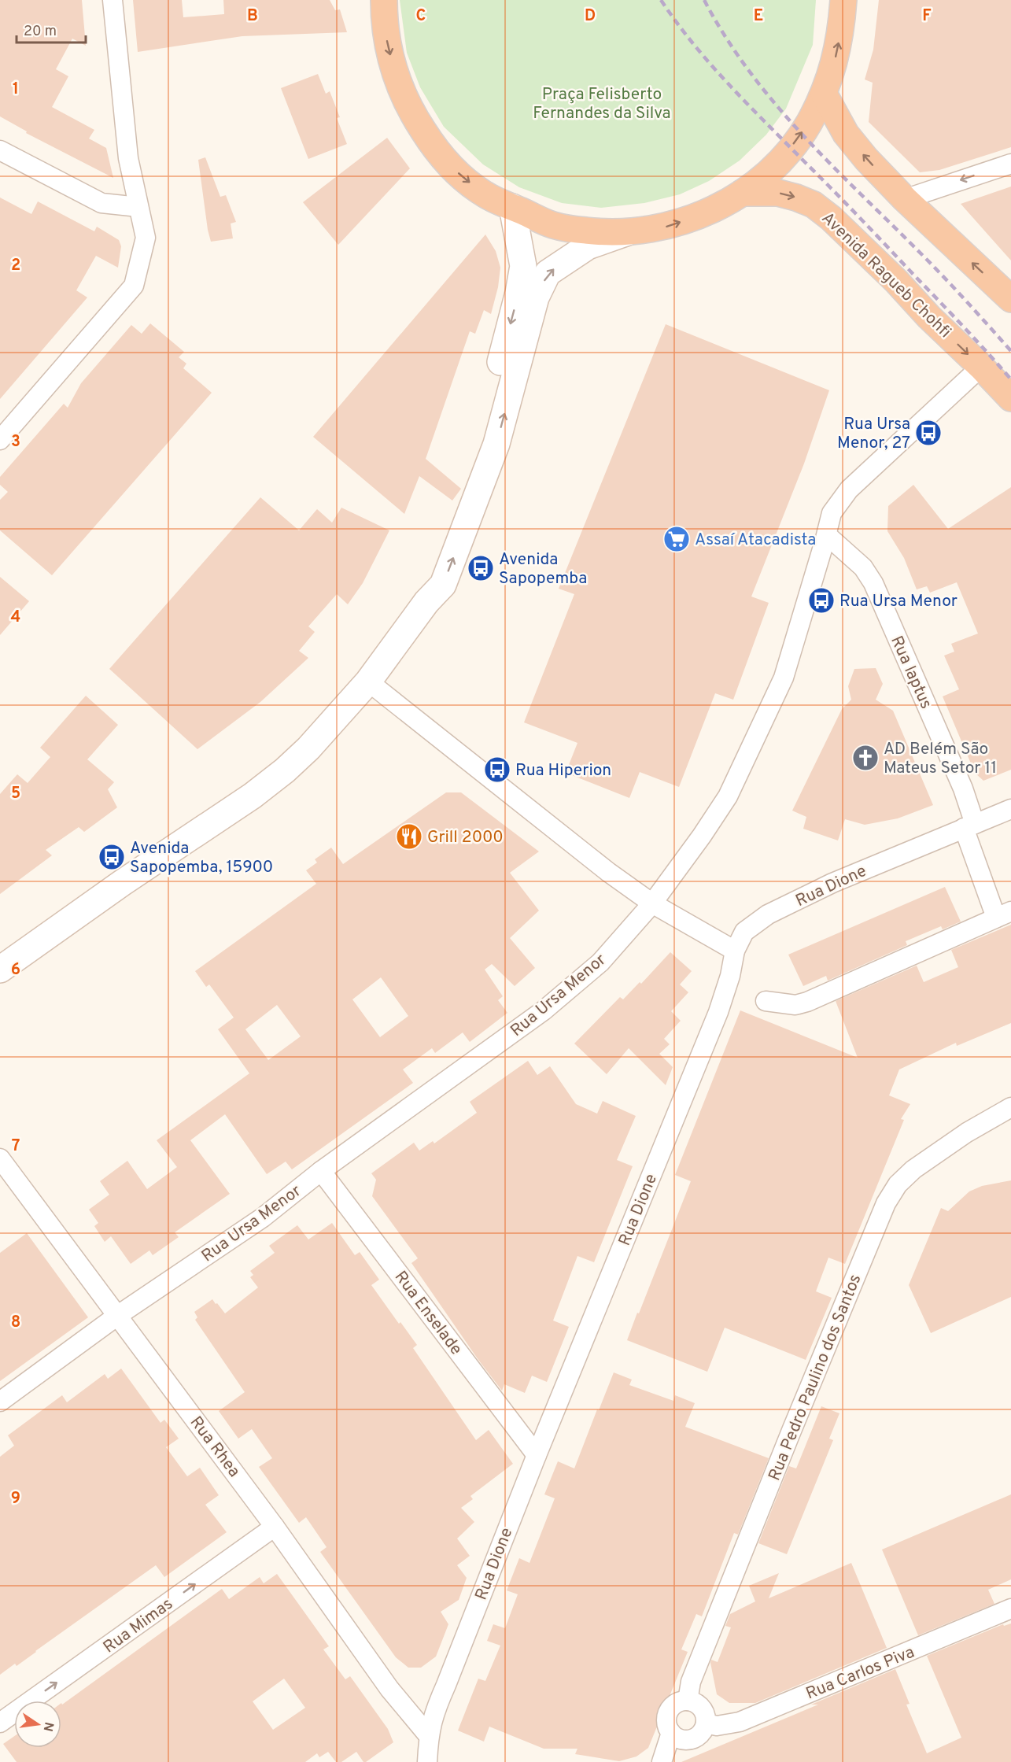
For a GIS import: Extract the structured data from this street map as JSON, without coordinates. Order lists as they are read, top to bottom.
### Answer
{
  "streets": {
    "highway": ["Avenida Ragueb Chohfi"],
    "street": [
      "Rua Iaptus",
      "Rua Dione",
      "Rua Ursa Menor",
      "Rua Enselade",
      "Rua Pedro Paulino dos Santos",
      "Rua Rhea",
      "Rua Mimas",
      "Rua Carlos Piva"
    ]
  },
  "crossings": [
    ["Avenida Ragueb Chohfi", "Rua Ursa Menor"],
    ["Rua Iaptus", "Rua Dione"],
    ["Rua Iaptus", "Rua Ursa Menor"],
    ["Rua Dione", "Rua Enselade"],
    ["Rua Dione", "Rua Rhea"],
    ["Rua Ursa Menor", "Rua Enselade"],
    ["Rua Ursa Menor", "Rua Rhea"],
    ["Rua Pedro Paulino dos Santos", "Rua Carlos Piva"],
    ["Rua Rhea", "Rua Mimas"]
  ],
  "one_way": ["Rua Mimas"],
  "parks": ["Praça Felisberto Fernandes da Silva"],
  "places": {
    "bus stop": [
      "Rua Ursa Menor, 27",
      "Avenida Sapopemba",
      "Rua Ursa Menor",
      "Rua Hiperion",
      "Avenida Sapopemba, 15900"
    ],
    "supermarket": ["Assaí Atacadista"],
    "church": ["AD Belém São Mateus Setor 11"],
    "restaurant": ["Grill 2000"]
  },
  "scale_bar": "20 m",
  "north": "right",
  "grid": {
    "columns": [
      "B",
      "C",
      "D",
      "E",
      "F"
    ],
    "rows": [
      "1",
      "2",
      "3",
      "4",
      "5",
      "6",
      "7",
      "8",
      "9"
    ]
  }
}
